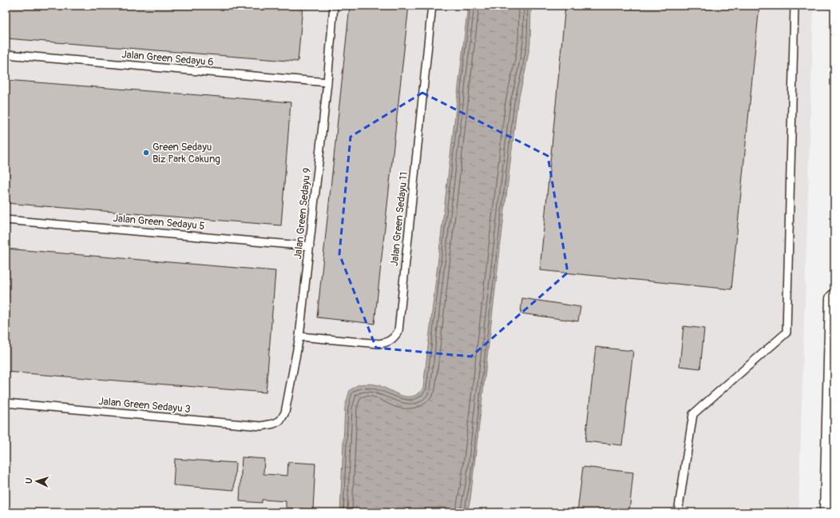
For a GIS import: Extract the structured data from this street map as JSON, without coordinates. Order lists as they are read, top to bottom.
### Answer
{
  "streets": {
    "lane": [
      "Jalan Green Sedayu 6",
      "Jalan Green Sedayu 9",
      "Jalan Green Sedayu 11",
      "Jalan Green Sedayu 5",
      "Jalan Green Sedayu 3"
    ]
  },
  "crossings": [
    ["Jalan Green Sedayu 6", "Jalan Green Sedayu 9"],
    ["Jalan Green Sedayu 9", "Jalan Green Sedayu 11"],
    ["Jalan Green Sedayu 9", "Jalan Green Sedayu 5"],
    ["Jalan Green Sedayu 9", "Jalan Green Sedayu 3"]
  ],
  "places": ["Green Sedayu Biz Park Cakung"],
  "north": "left"
}
